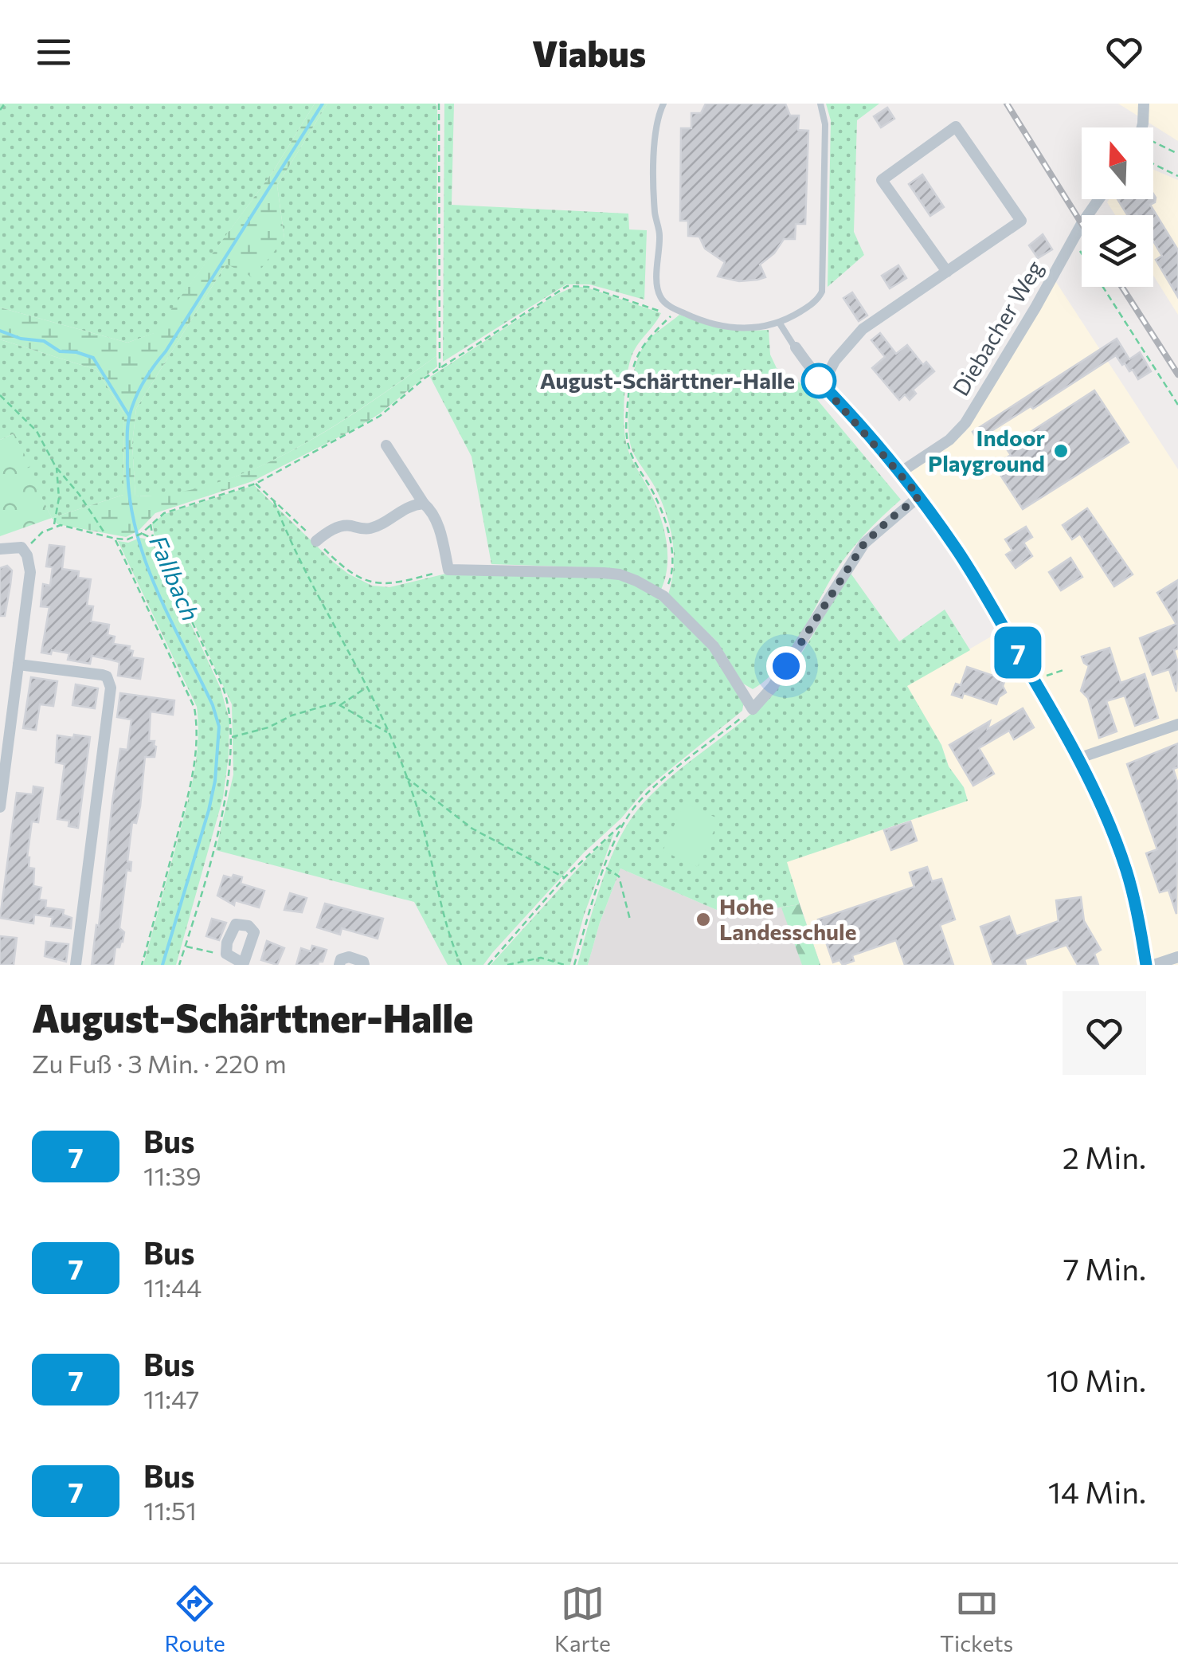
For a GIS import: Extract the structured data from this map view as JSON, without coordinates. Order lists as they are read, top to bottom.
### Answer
{
  "streets": {
    "street": ["Diebacher Weg"]
  },
  "water": ["Fallbach"],
  "places": ["August-Schärttner-Halle", "Indoor Playground", "Hohe Landesschule"],
  "lines": ["bus line 7"],
  "north": "top",
  "page": {
    "header": "Viabus",
    "on_map": "7",
    "heading": ["August-Schärttner-Halle", "Zu Fuß · 3 Min. · 220 m"],
    "list": [
      {
        "mark": "7",
        "name": "Bus",
        "note": "11:39",
        "value": "2 Min."
      },
      {
        "mark": "7",
        "name": "Bus",
        "note": "11:44",
        "value": "7 Min."
      },
      {
        "mark": "7",
        "name": "Bus",
        "note": "11:47",
        "value": "10 Min."
      },
      {
        "mark": "7",
        "name": "Bus",
        "note": "11:51",
        "value": "14 Min."
      }
    ],
    "tabs": ["Route", "Karte", "Tickets"]
  }
}
